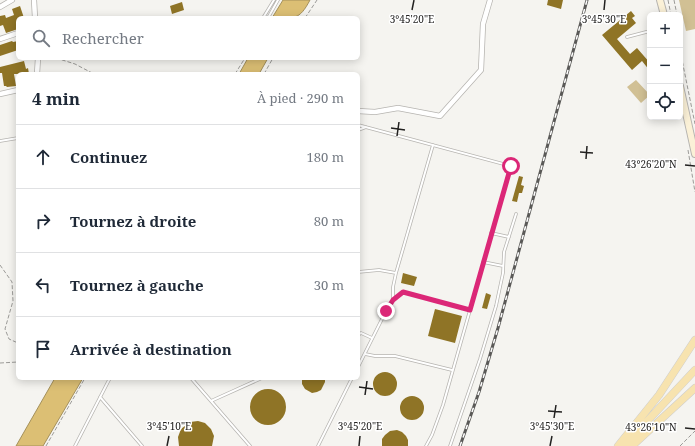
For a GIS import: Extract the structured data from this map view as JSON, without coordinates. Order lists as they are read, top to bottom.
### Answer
{
  "page": {
    "map_buttons": ["+", "−"],
    "search": "Rechercher",
    "heading": ["4 min", "À pied · 290 m"],
    "list": [
      ["Continuez", "180 m"],
      ["Tournez à droite", "80 m"],
      ["Tournez à gauche", "30 m"],
      "Arrivée à destination"
    ]
  },
  "coordinates": [
    "3°45'20\"E",
    "3°45'30\"E",
    "43°26'20\"N",
    "3°45'10\"E",
    "43°26'10\"N"
  ]
}
